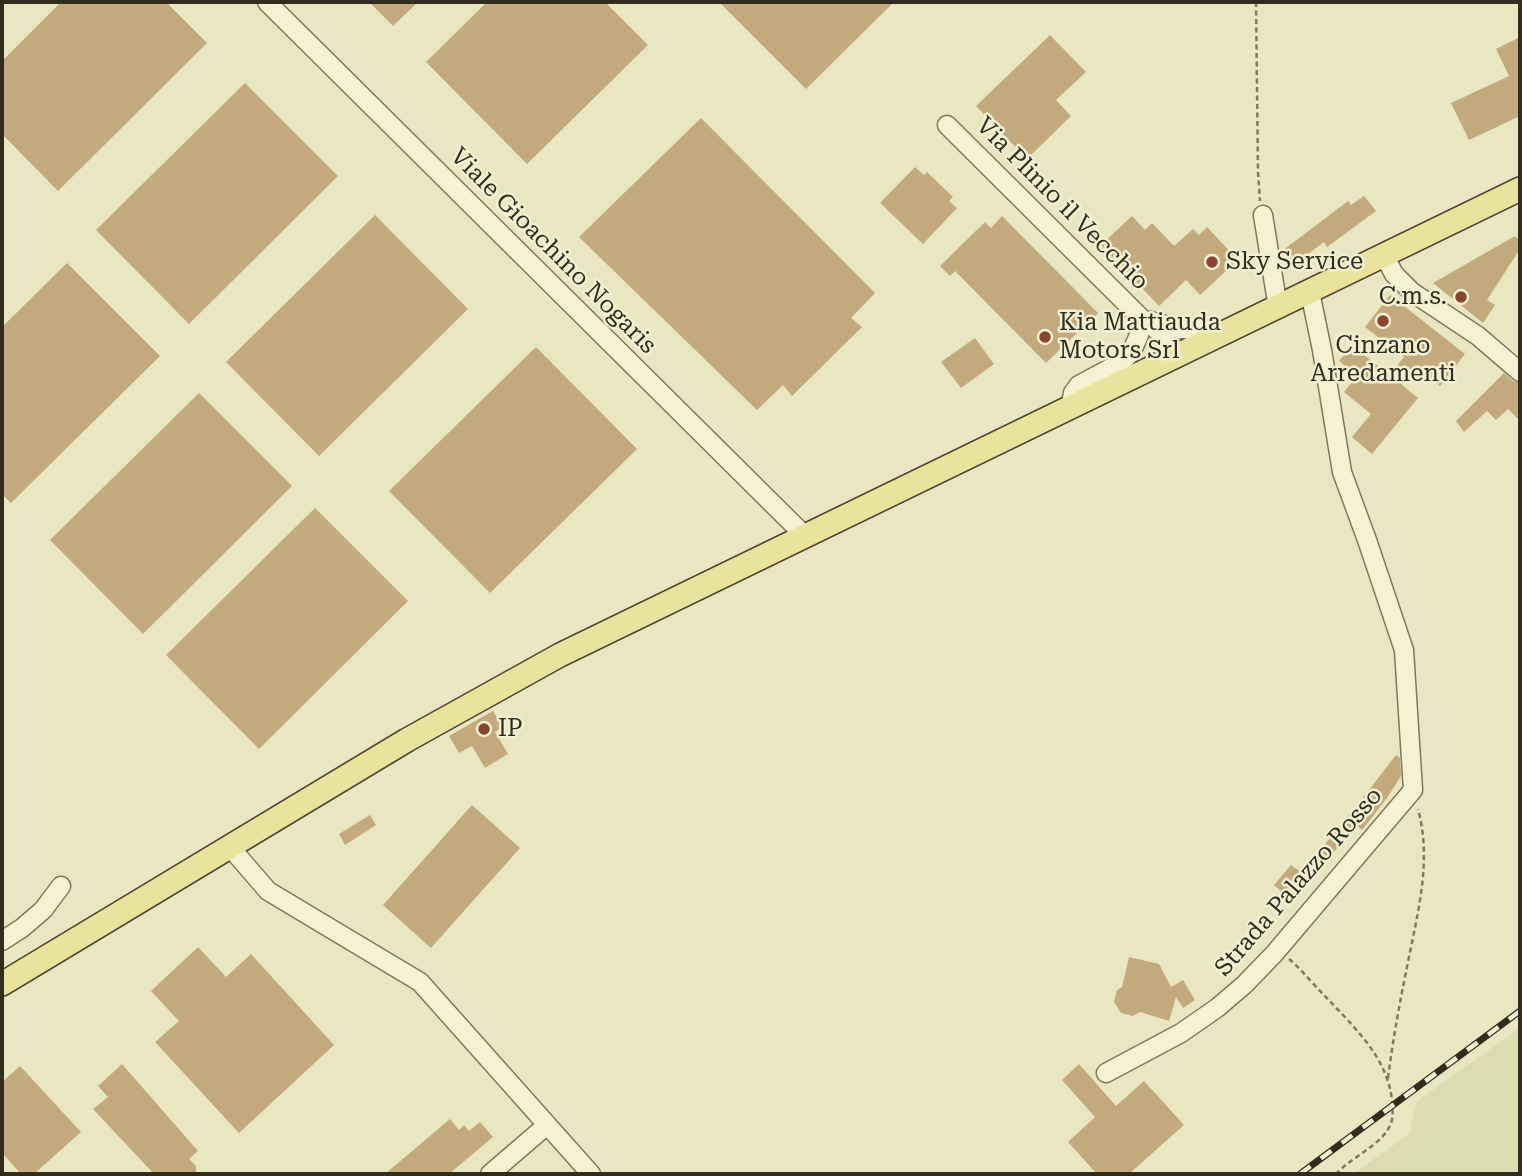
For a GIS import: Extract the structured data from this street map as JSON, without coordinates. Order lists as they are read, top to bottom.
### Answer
{
  "streets": {
    "street": ["Via Plinio il Vecchio", "Viale Gioachino Nogaris", "Strada Palazzo Rosso"]
  },
  "places": [
    "Sky Service",
    "C.m.s.",
    "Cinzano Arredamenti",
    "Kia Mattiauda Motors Srl",
    "IP"
  ]
}
